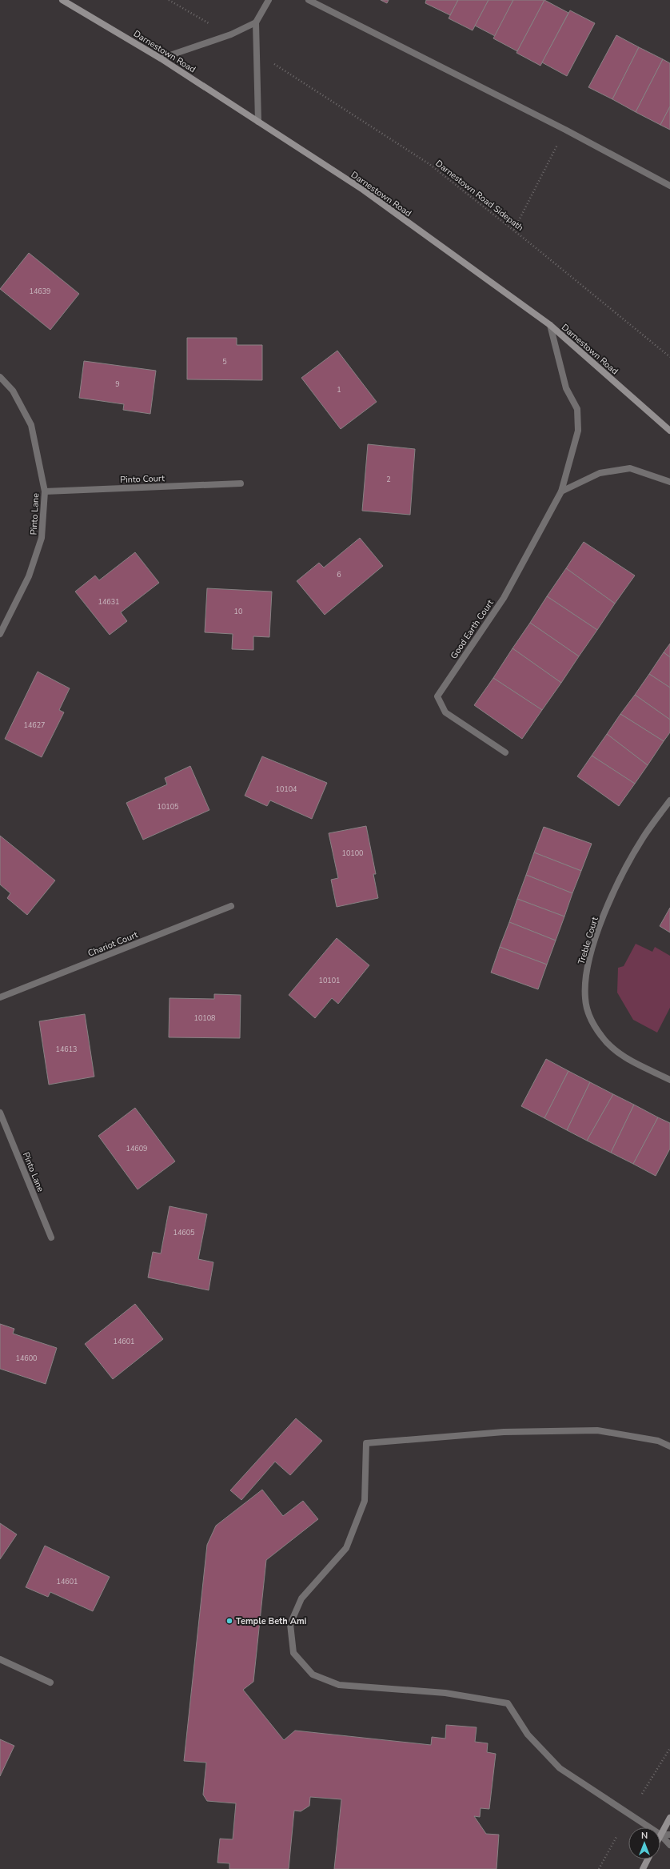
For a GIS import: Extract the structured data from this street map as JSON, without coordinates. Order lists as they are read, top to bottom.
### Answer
{
  "streets": {
    "main road": ["Darnestown Road"],
    "street": [
      "Pinto Court",
      "Pinto Lane",
      "Good Earth Court",
      "Treble Court",
      "Chariot Court"
    ],
    "path": ["Darnestown Road Sidepath"]
  },
  "crossings": [
    ["Darnestown Road", "Good Earth Court"],
    ["Pinto Court", "Pinto Lane"]
  ],
  "places": ["Temple Beth Ami"],
  "house_numbers": [
    "14639",
    "5",
    "9",
    "1",
    "2",
    "6",
    "14631",
    "10",
    "14627",
    "10104",
    "10105",
    "10100",
    "10101",
    "10108",
    "14613",
    "14609",
    "14605",
    "14601",
    "14600",
    "14601"
  ],
  "north": "top"
}
